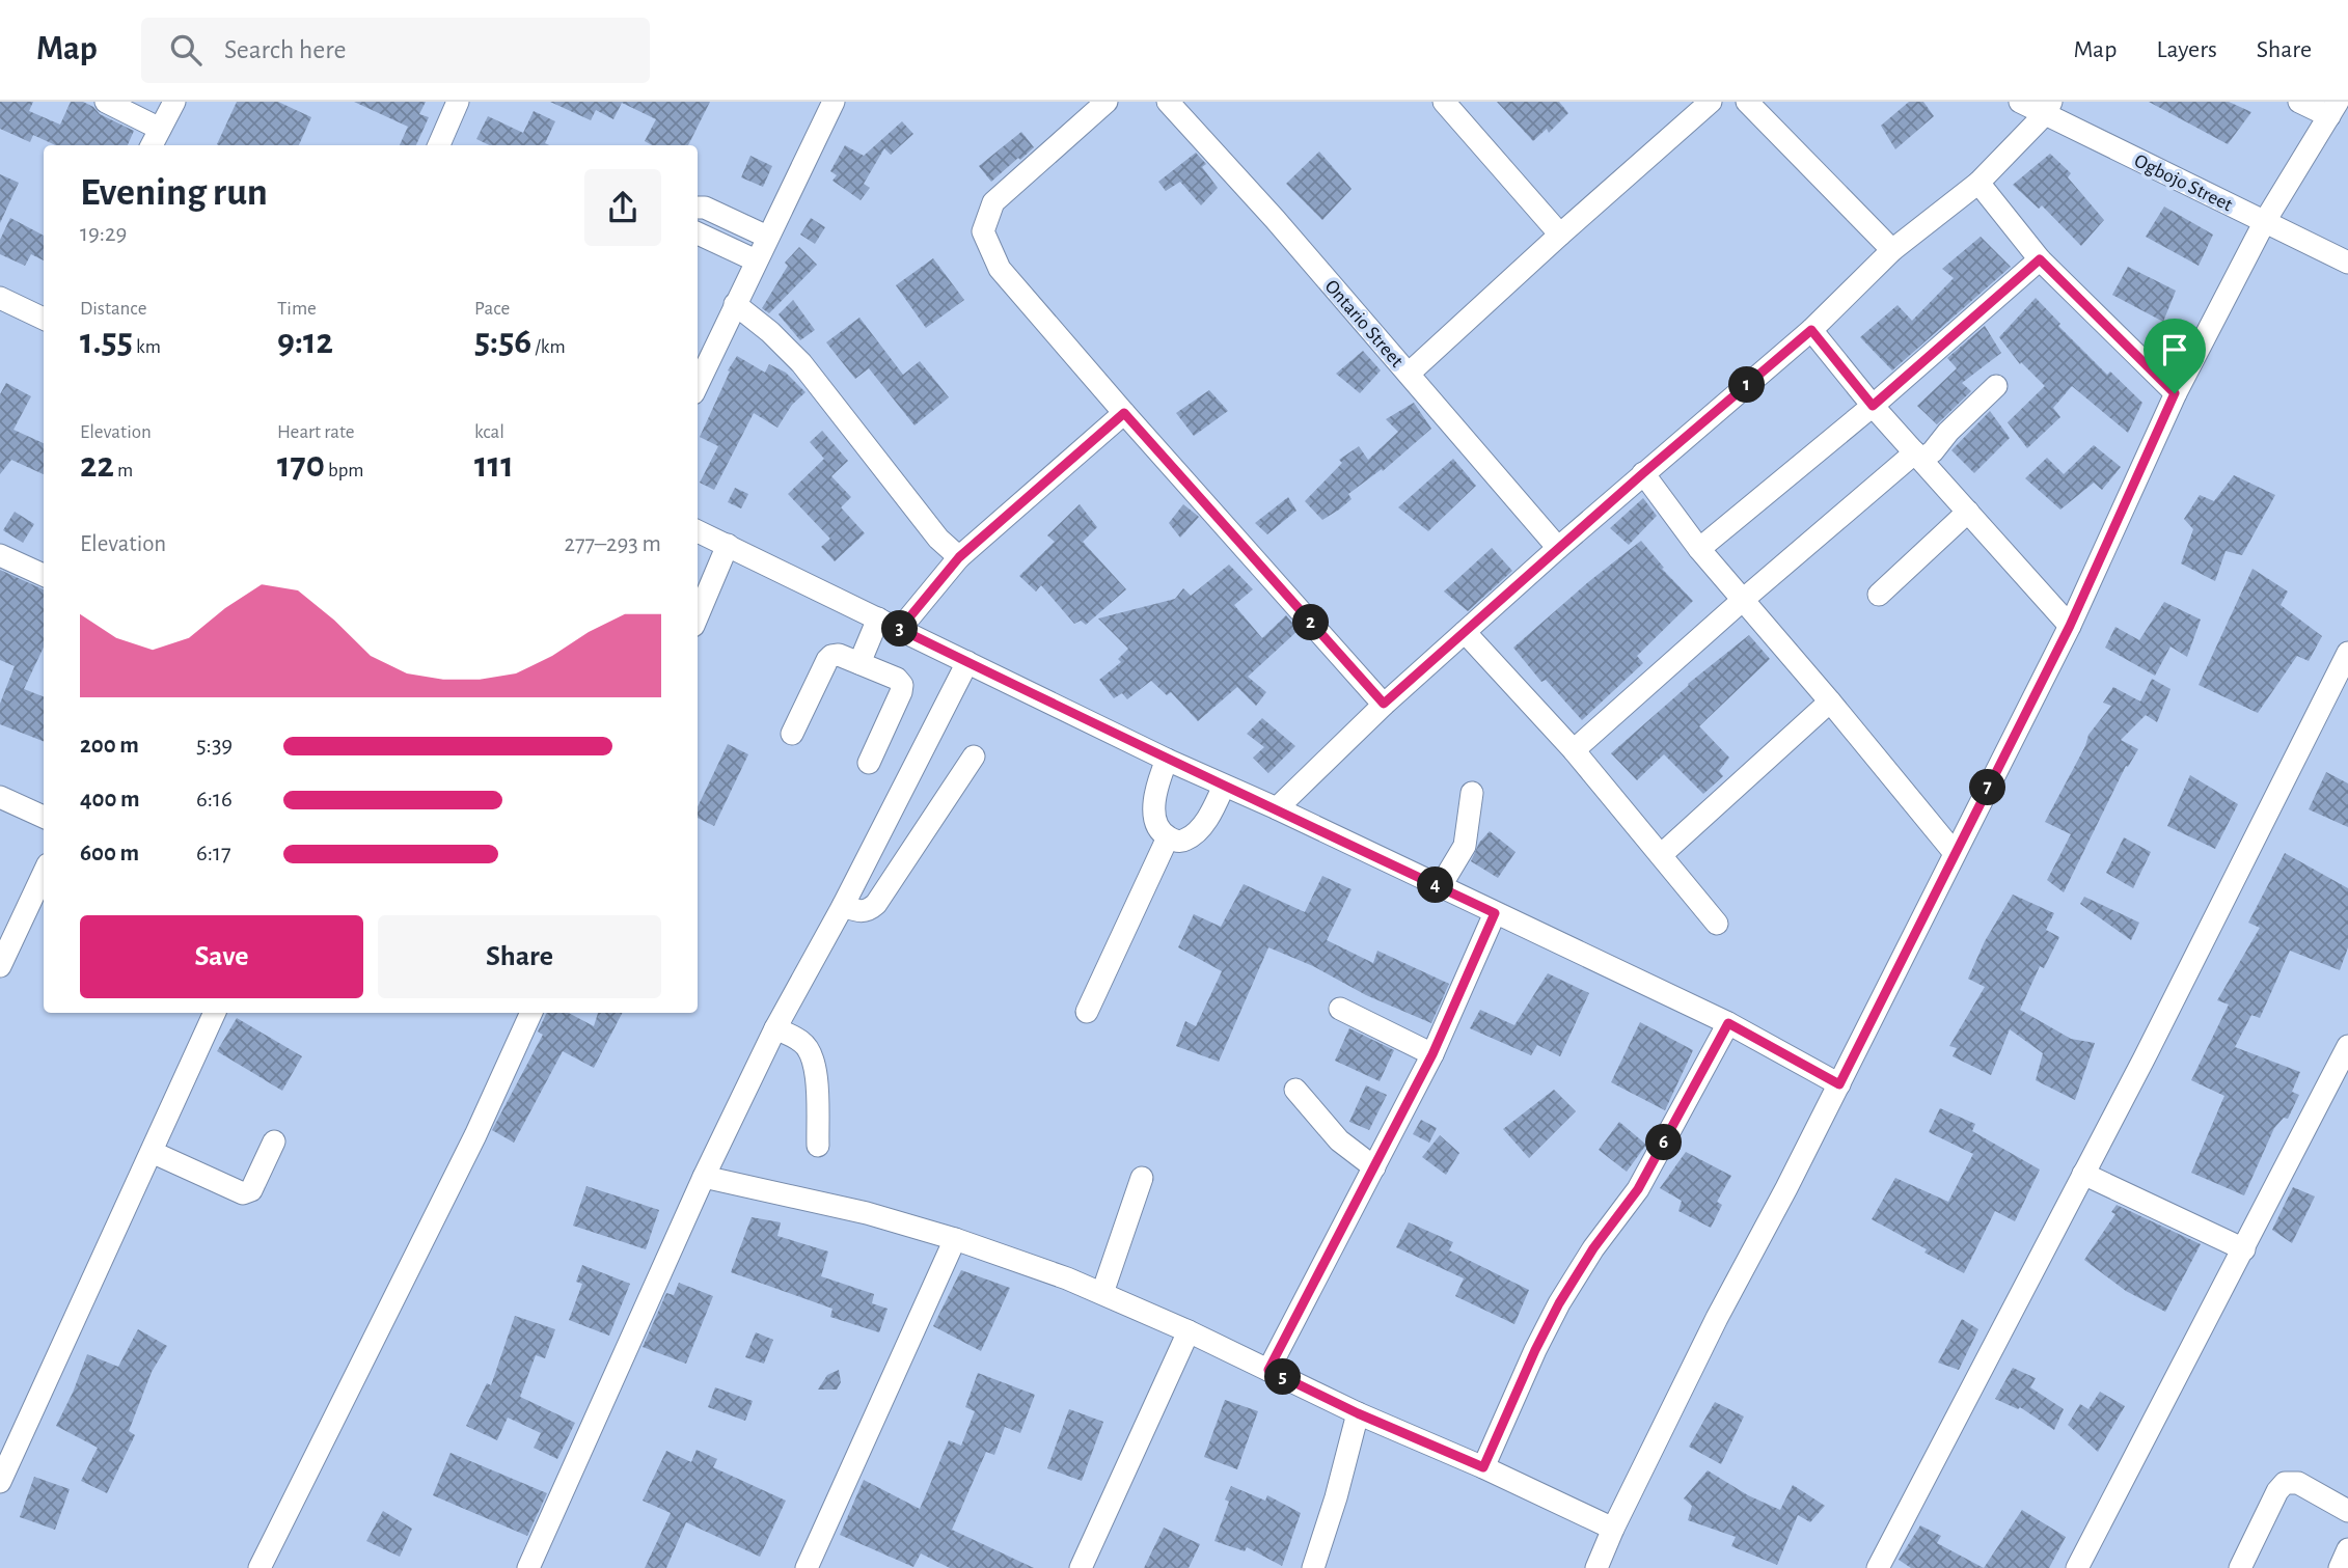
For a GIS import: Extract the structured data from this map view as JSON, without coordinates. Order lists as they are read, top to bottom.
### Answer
{
  "streets": {
    "street": ["Ogbojo Street", "Ontario Street"]
  },
  "page": {
    "header": "Map",
    "search": "Search here",
    "nav": ["Map", "Layers", "Share"],
    "heading": ["Evening run", "19:29"],
    "stats": [
      ["Distance", "1.55 km"],
      ["Time", "9:12"],
      ["Pace", "5:56 /km"],
      ["Elevation", "22 m"],
      ["Heart rate", "170 bpm"],
      ["kcal", "111"]
    ],
    "pins": [
      "1",
      "2",
      "3",
      "7",
      "4",
      "6",
      "5"
    ],
    "chart": ["Elevation", "277–293 m"],
    "list": [
      {
        "name": "200 m",
        "note": "5:39"
      },
      {
        "name": "400 m",
        "note": "6:16"
      },
      {
        "name": "600 m",
        "note": "6:17"
      }
    ],
    "buttons": ["Save", "Share"]
  }
}
